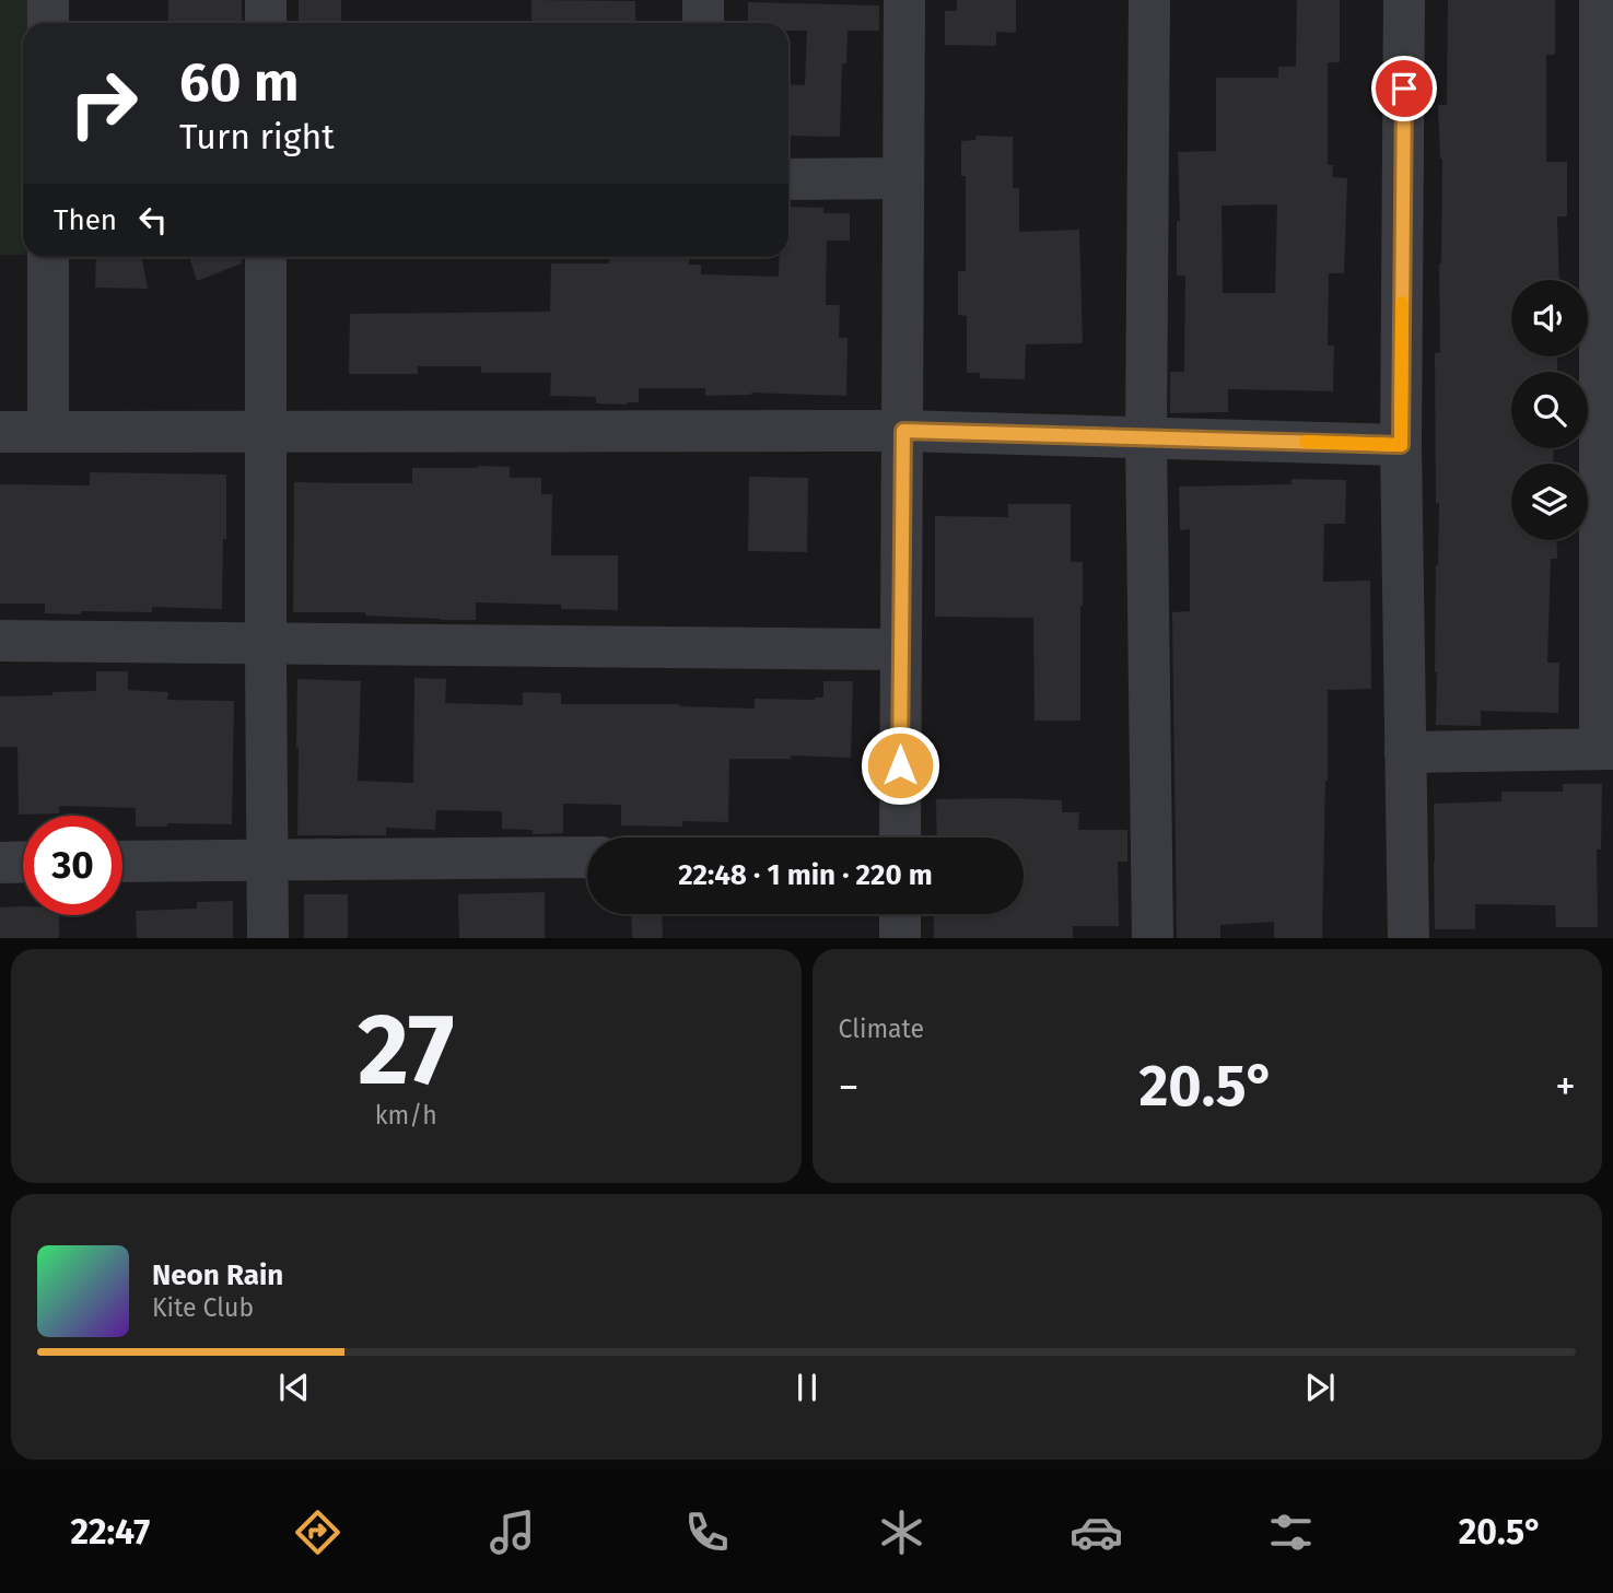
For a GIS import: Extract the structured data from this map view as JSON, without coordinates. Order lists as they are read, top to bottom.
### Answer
{
  "page": {
    "turn": ["60 m", "Turn right"],
    "then": "Then",
    "limit": "30",
    "trip": "22:48 · 1 min · 220 m",
    "tile": [
      ["27", "km/h"],
      "Climate"
    ],
    "heat": ["−", "20.5°", "+"],
    "song": ["Neon Rain", "Kite Club"],
    "tabs": ["22:47", "20.5°"]
  }
}
